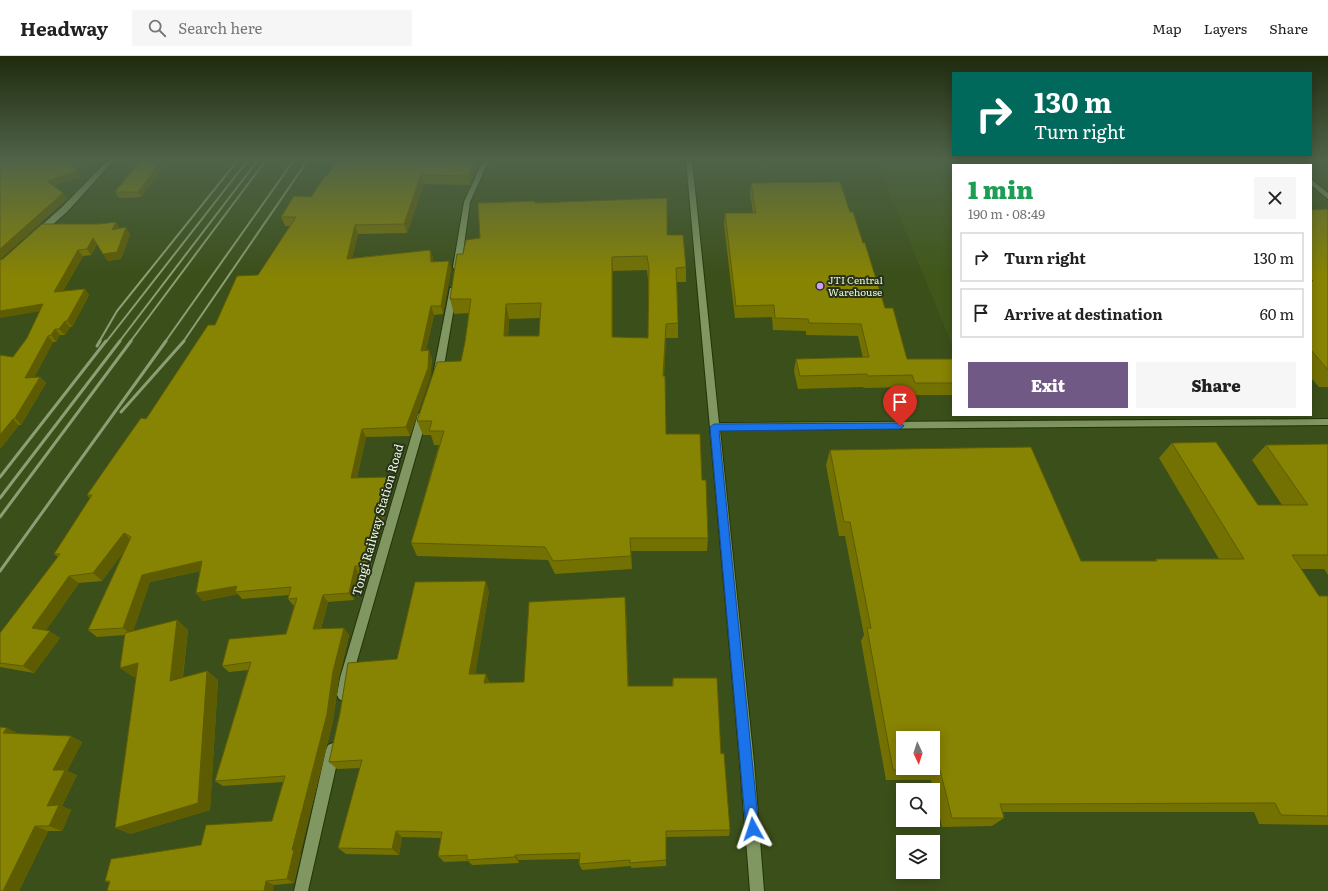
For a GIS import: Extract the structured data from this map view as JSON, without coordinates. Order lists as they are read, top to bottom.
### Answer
{
  "streets": {
    "street": ["Tongi Railway Station Road"]
  },
  "places": ["JTI Central Warehouse"],
  "north": "bottom",
  "page": {
    "header": "Headway",
    "search": "Search here",
    "nav": ["Map", "Layers", "Share"],
    "turn": ["130 m", "Turn right"],
    "heading": ["1 min", "190 m · 08:49"],
    "list": [
      {
        "name": "Turn right",
        "value": "130 m"
      },
      {
        "name": "Arrive at destination",
        "value": "60 m"
      }
    ],
    "buttons": ["Exit", "Share"]
  }
}
